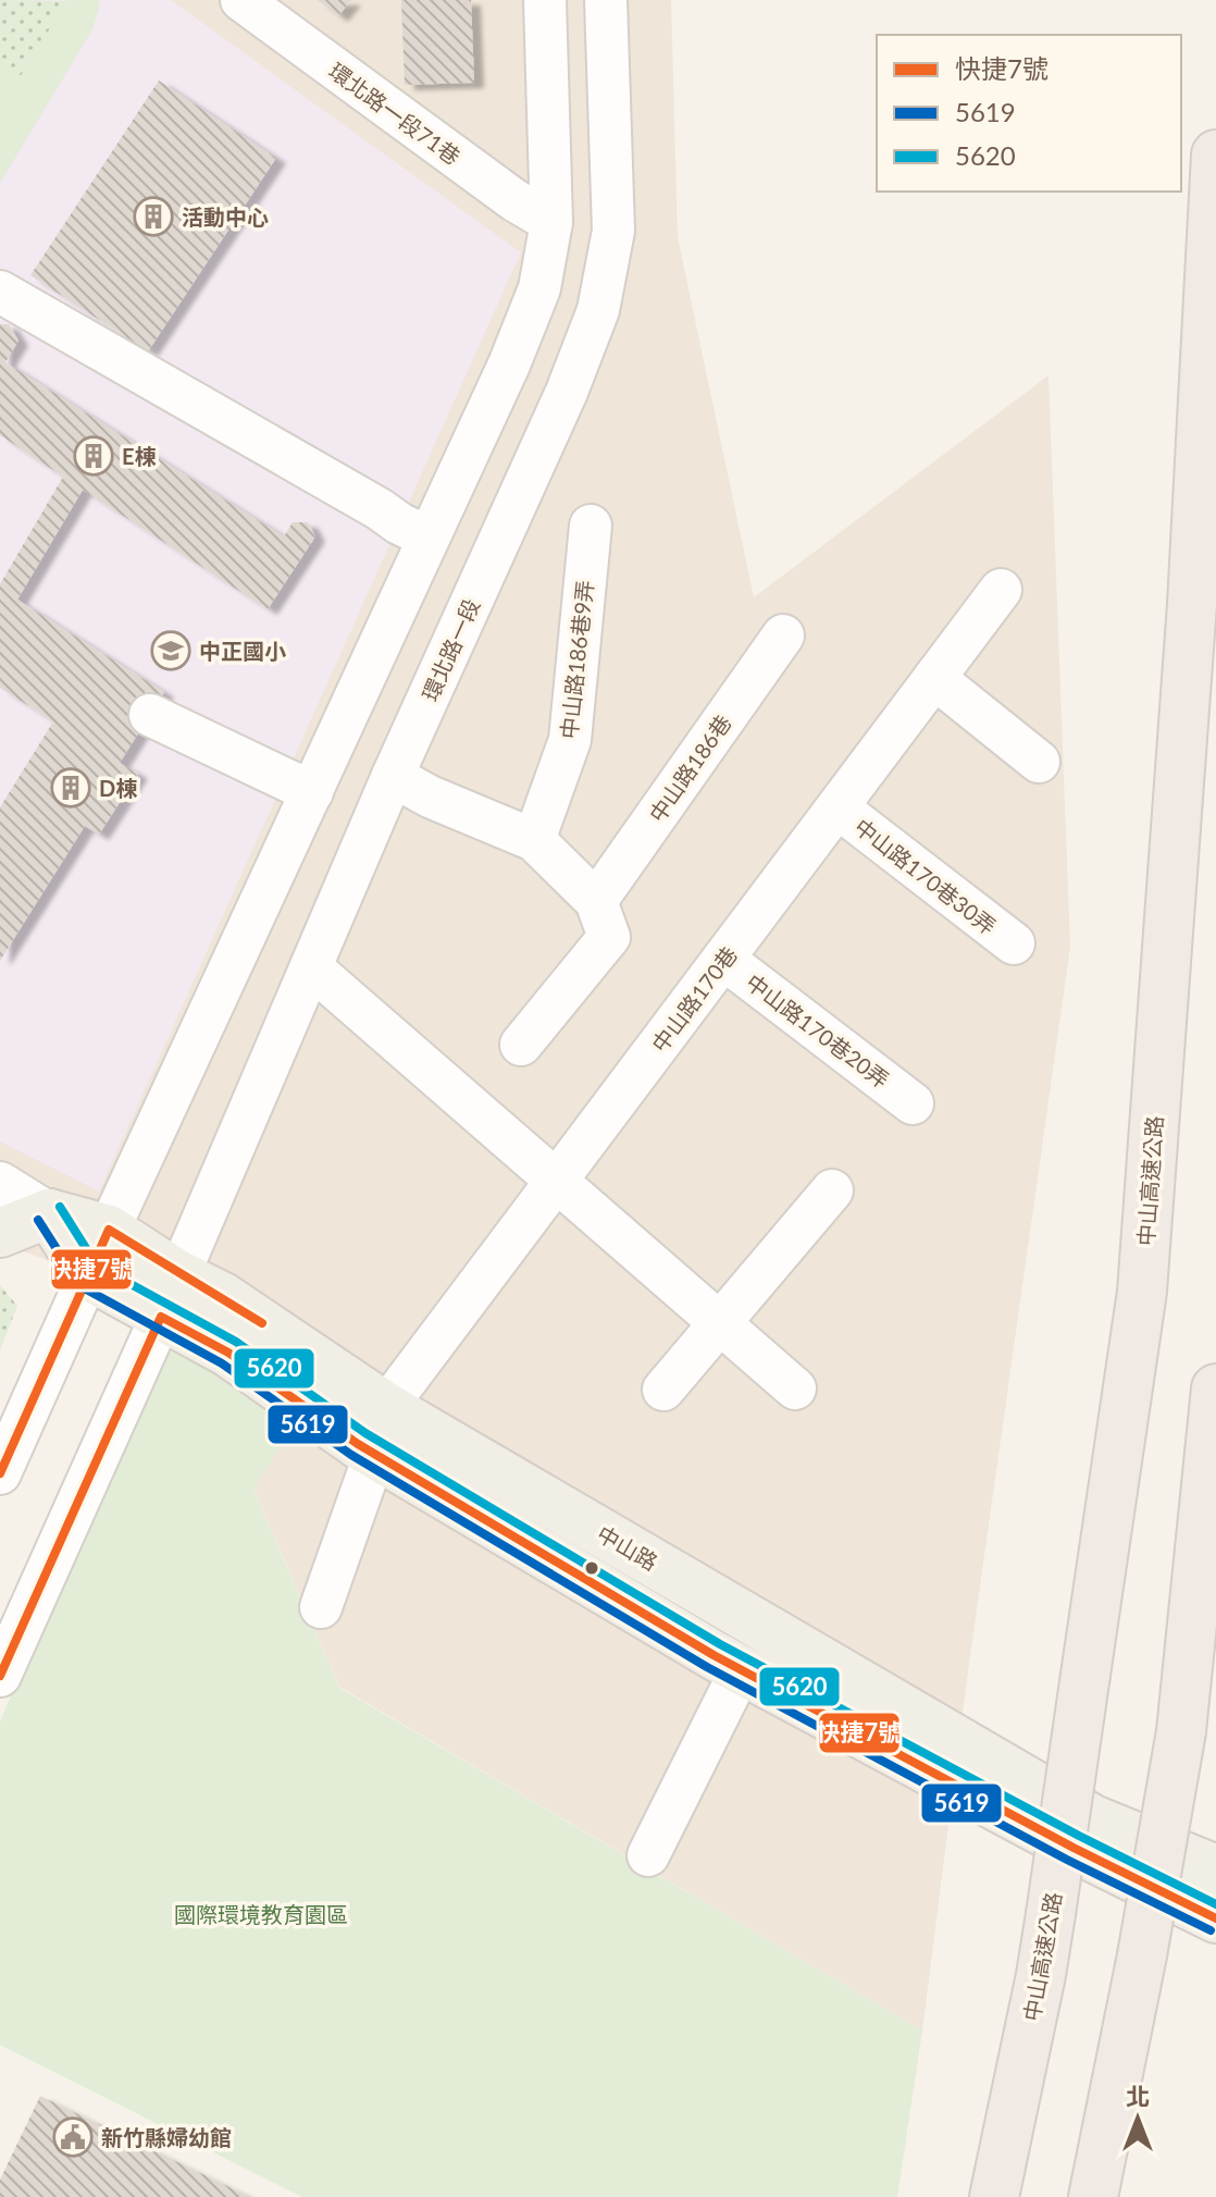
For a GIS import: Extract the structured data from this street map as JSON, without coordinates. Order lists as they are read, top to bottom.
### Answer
{
  "streets": {
    "highway": ["中山高速公路"],
    "main road": ["中山路"],
    "street": [
      "環北路一段71巷",
      "環北路一段",
      "中山路186巷9弄",
      "中山路186巷",
      "中山路170巷30弄",
      "中山路170巷",
      "中山路170巷20弄"
    ]
  },
  "crossings": [
    ["環北路一段", "中山路"],
    ["中山路170巷30弄", "中山路170巷"],
    ["中山路170巷", "中山路170巷20弄"],
    ["中山路170巷", "中山路"]
  ],
  "parks": ["國際環境教育園區"],
  "places": {
    "building": ["活動中心", "E棟", "D棟"],
    "school or university": ["中正國小"],
    "public building": ["新竹縣婦幼館"]
  },
  "lines": ["transit line 5620", "transit line 5619", "transit line 快捷7號"],
  "legend": ["快捷7號", "5619", "5620"],
  "north": "top"
}
